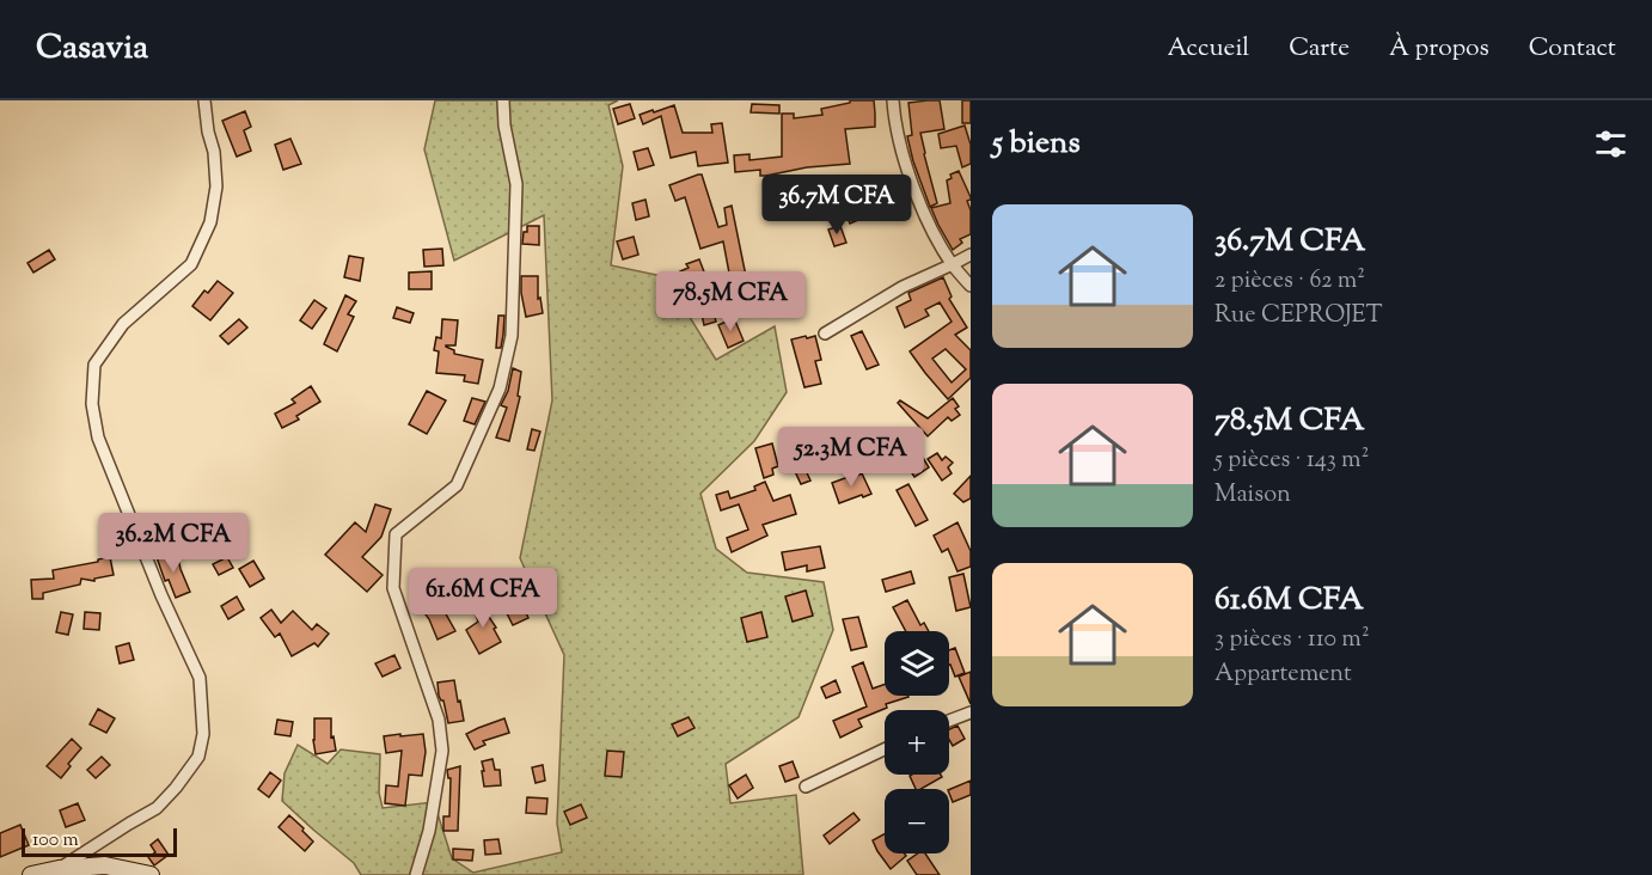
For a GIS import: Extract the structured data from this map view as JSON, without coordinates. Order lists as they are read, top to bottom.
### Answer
{
  "scale_bar": "100 m",
  "page": {
    "header": "Casavia",
    "nav": [
      "Accueil",
      "Carte",
      "À propos",
      "Contact"
    ],
    "heading": "5 biens",
    "price": [
      "36.7M CFA",
      "78.5M CFA",
      "52.3M CFA",
      "36.2M CFA",
      "61.6M CFA"
    ],
    "list": [
      {
        "name": "36.7M CFA",
        "note": "2 pièces · 62 m² · Rue CEPROJET"
      },
      {
        "name": "78.5M CFA",
        "note": "5 pièces · 143 m² · Maison"
      },
      {
        "name": "61.6M CFA",
        "note": "3 pièces · 110 m² · Appartement"
      }
    ],
    "map_buttons": ["+", "−"],
    "scale": "100 m"
  }
}
